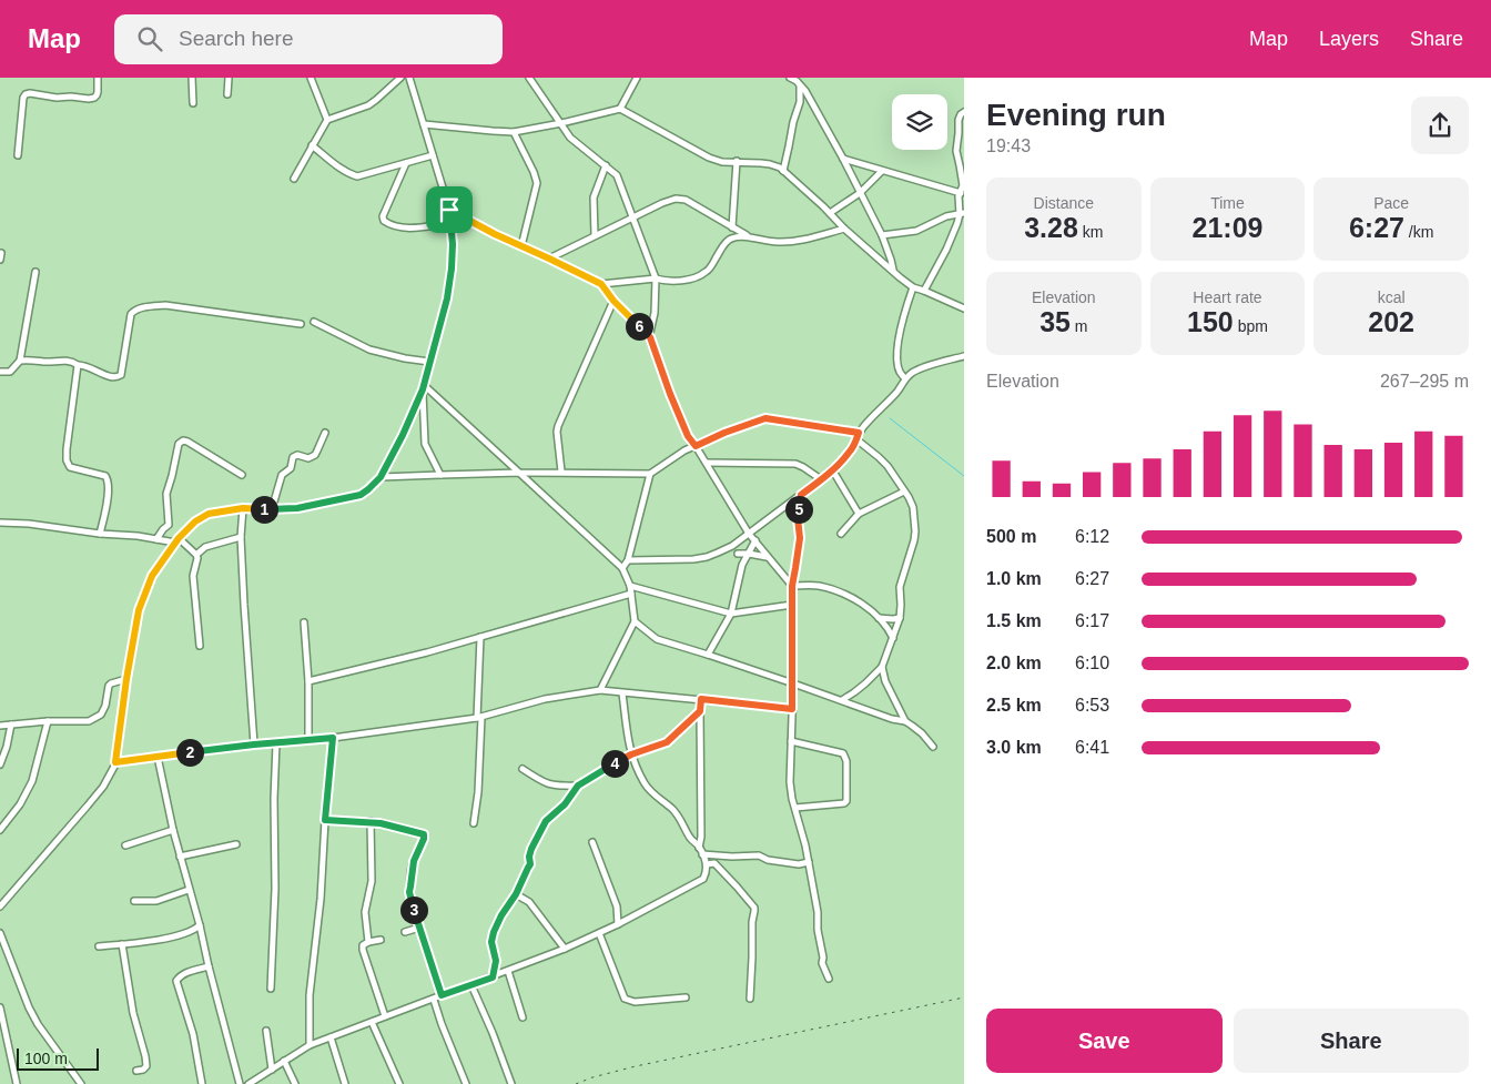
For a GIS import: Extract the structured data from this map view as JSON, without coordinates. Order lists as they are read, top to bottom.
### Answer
{
  "scale_bar": "100 m",
  "page": {
    "header": "Map",
    "search": "Search here",
    "nav": ["Map", "Layers", "Share"],
    "heading": ["Evening run", "19:43"],
    "stats": [
      ["Distance", "3.28 km"],
      ["Time", "21:09"],
      ["Pace", "6:27 /km"],
      ["Elevation", "35 m"],
      ["Heart rate", "150 bpm"],
      ["kcal", "202"]
    ],
    "pins": [
      "6",
      "1",
      "5",
      "2",
      "4",
      "3"
    ],
    "chart": ["Elevation", "267–295 m"],
    "list": [
      {
        "name": "500 m",
        "note": "6:12"
      },
      {
        "name": "1.0 km",
        "note": "6:27"
      },
      {
        "name": "1.5 km",
        "note": "6:17"
      },
      {
        "name": "2.0 km",
        "note": "6:10"
      },
      {
        "name": "2.5 km",
        "note": "6:53"
      },
      {
        "name": "3.0 km",
        "note": "6:41"
      }
    ],
    "buttons": ["Save", "Share"],
    "scale": "100 m"
  }
}
